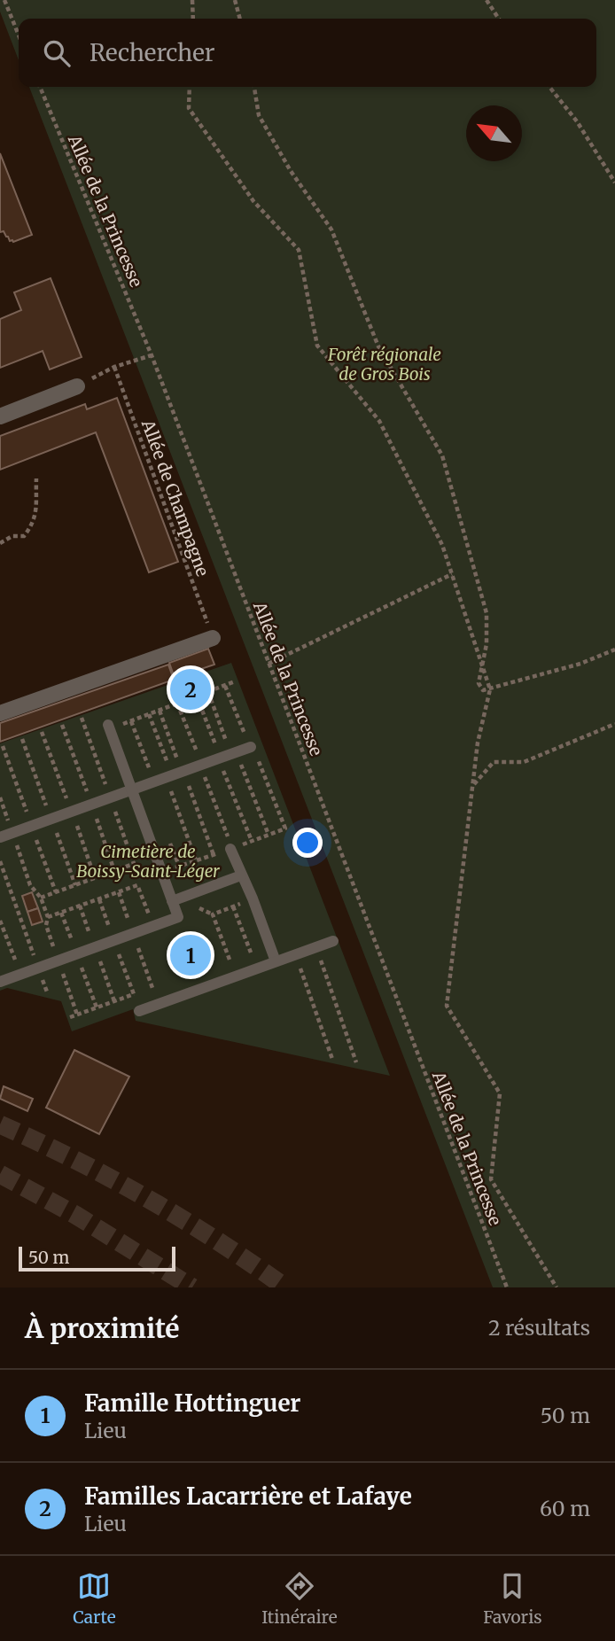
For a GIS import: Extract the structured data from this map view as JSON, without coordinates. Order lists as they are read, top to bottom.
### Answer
{
  "streets": {
    "path": ["Allée de la Princesse", "Allée de Champagne"]
  },
  "parks": ["Forêt régionale de Gros Bois", "Cimetière de Boissy-Saint-Léger"],
  "scale_bar": "50 m",
  "north": "top left",
  "page": {
    "search": "Rechercher",
    "pins": ["2", "1"],
    "scale": "50 m",
    "heading": ["À proximité", "2 résultats"],
    "list": [
      {
        "mark": "1",
        "name": "Famille Hottinguer",
        "note": "Lieu",
        "value": "50 m"
      },
      {
        "mark": "2",
        "name": "Familles Lacarrière et Lafaye",
        "note": "Lieu",
        "value": "60 m"
      }
    ],
    "nav": ["Carte", "Itinéraire", "Favoris"]
  }
}
